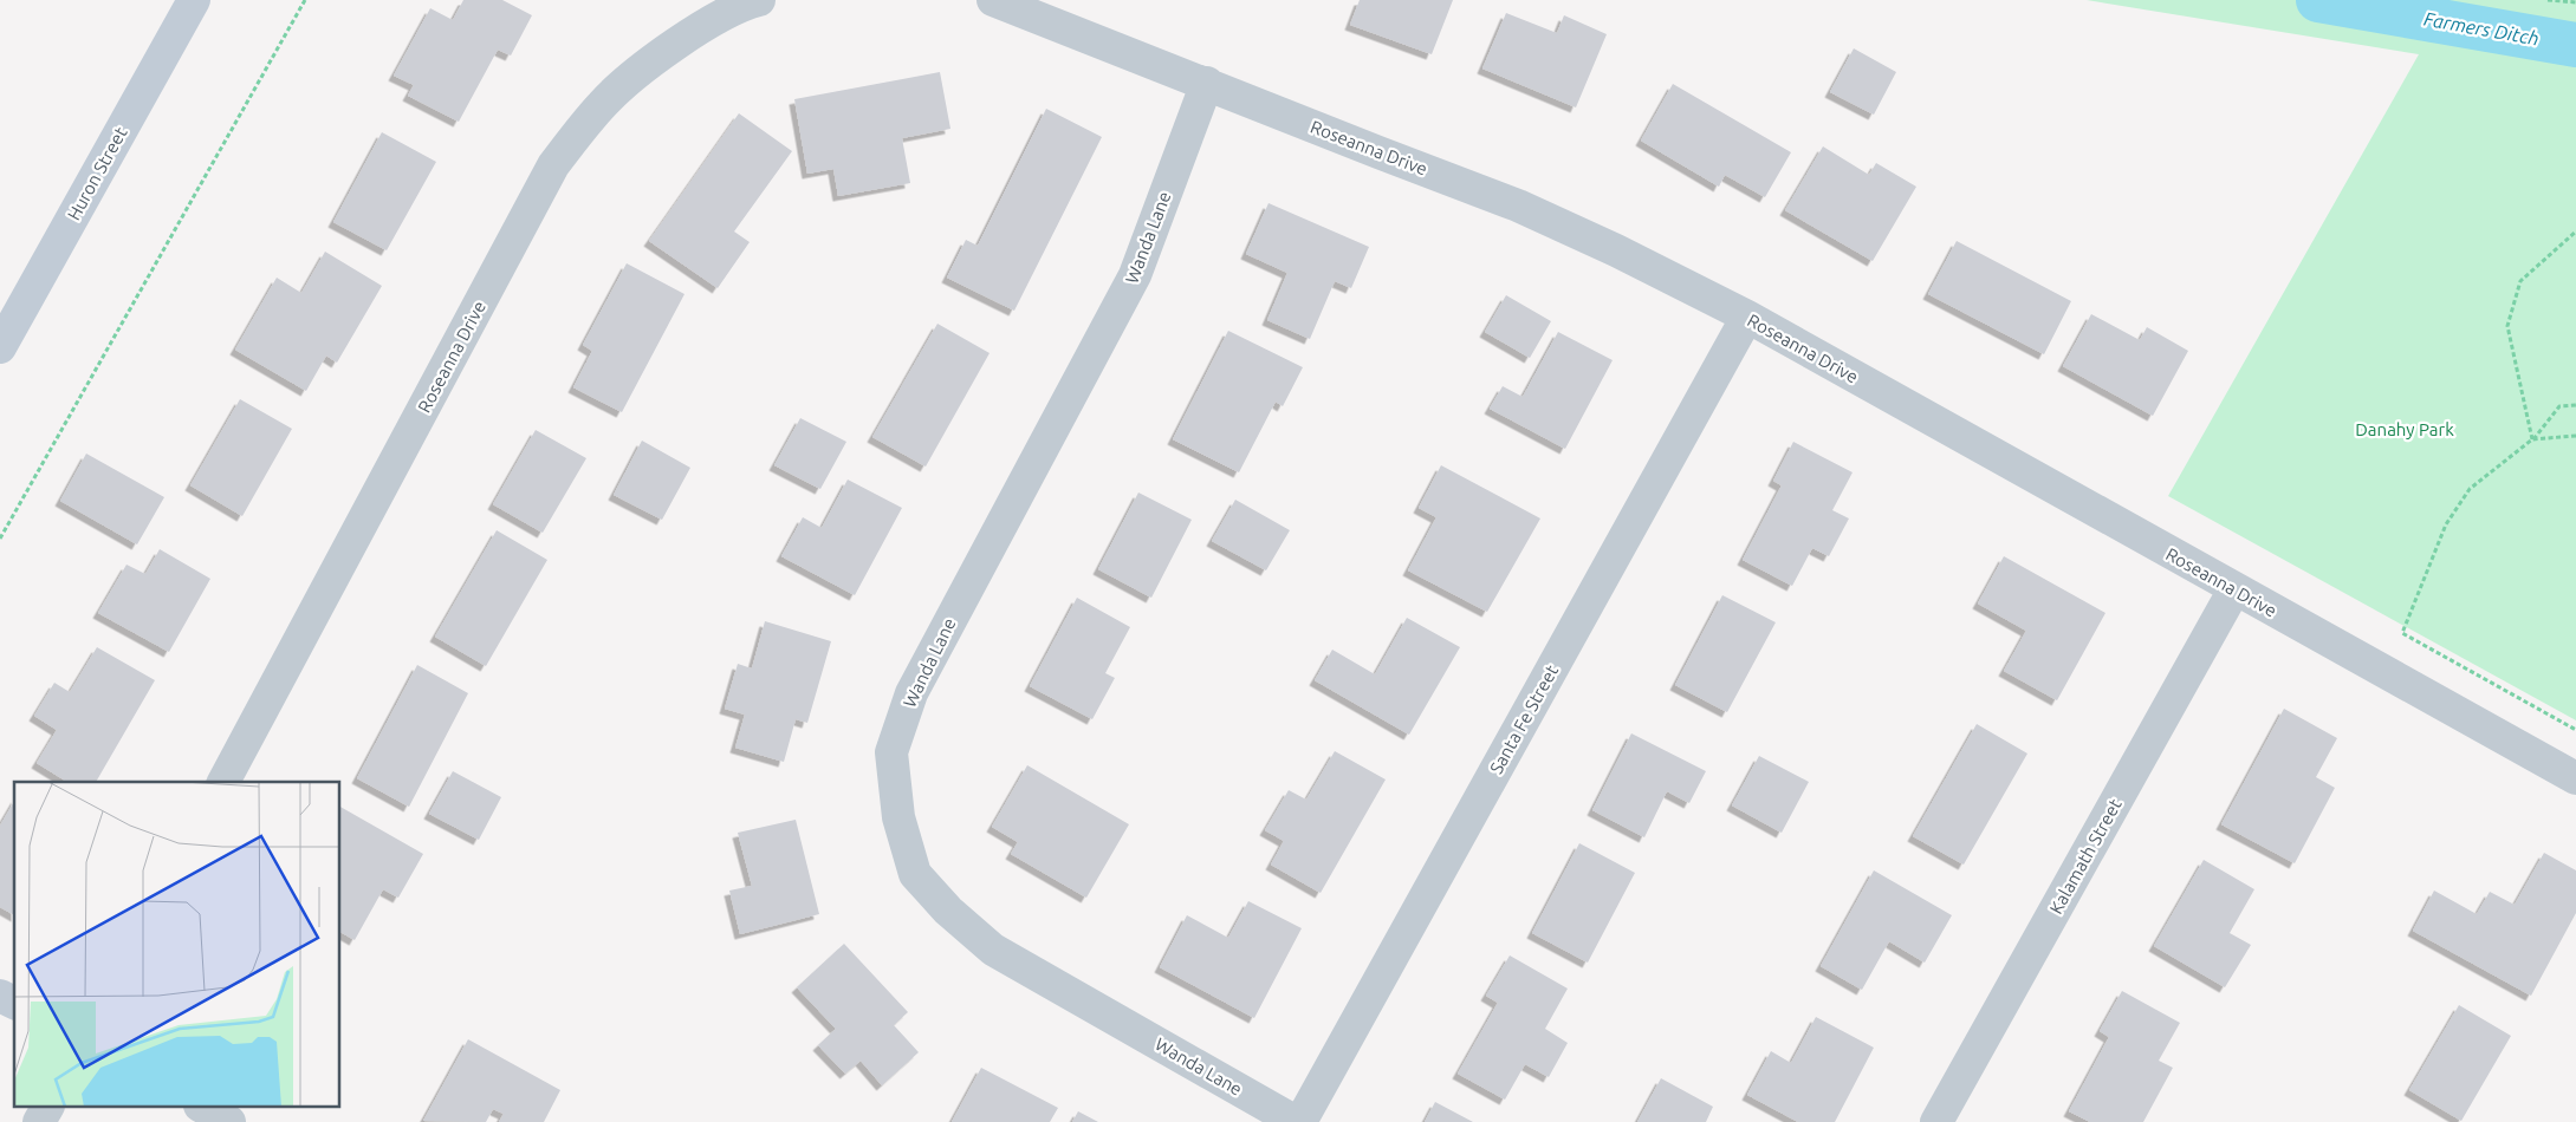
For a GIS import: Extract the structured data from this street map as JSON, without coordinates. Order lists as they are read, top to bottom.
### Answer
{
  "streets": {
    "main road": ["Huron Street"],
    "street": [
      "Roseanna Drive",
      "Wanda Lane",
      "Santa Fe Street",
      "Kalamath Street"
    ]
  },
  "crossings": [
    ["Roseanna Drive", "Wanda Lane"],
    ["Roseanna Drive", "Santa Fe Street"],
    ["Roseanna Drive", "Kalamath Street"],
    ["Wanda Lane", "Santa Fe Street"]
  ],
  "water": ["Farmers Ditch"],
  "parks": ["Danahy Park"]
}
